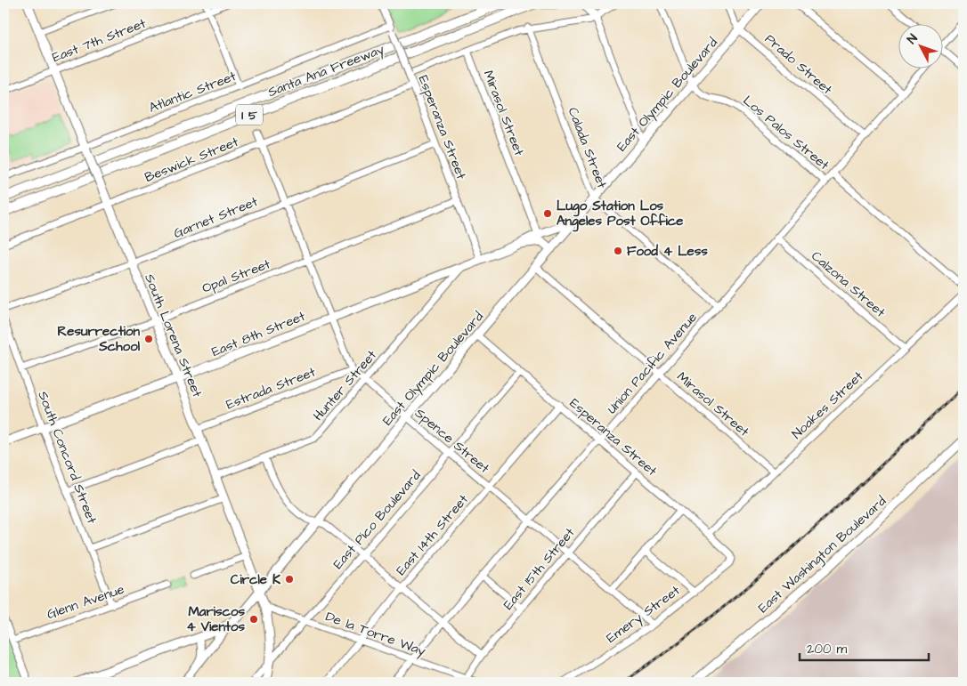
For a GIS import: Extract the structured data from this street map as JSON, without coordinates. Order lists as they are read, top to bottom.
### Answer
{
  "streets": {
    "highway": ["Santa Ana Freeway", "I 5"],
    "main road": [
      "East Olympic Boulevard",
      "East 8th Street",
      "South Lorena Street",
      "East Washington Boulevard"
    ],
    "street": [
      "East 7th Street",
      "Prado Street",
      "Atlantic Street",
      "Mirasol Street",
      "Esperanza Street",
      "Los Palos Street",
      "Calada Street",
      "Beswick Street",
      "Garnet Street",
      "Opal Street",
      "Calzona Street",
      "Union Pacific Avenue",
      "Hunter Street",
      "Estrada Street",
      "Noakes Street",
      "Spence Street",
      "South Concord Street",
      "East Pico Boulevard",
      "East 14th Street",
      "East 15th Street",
      "Glenn Avenue",
      "Emery Street",
      "De la Torre Way"
    ]
  },
  "crossings": [
    ["East 7th Street", "South Lorena Street"],
    ["Prado Street", "East Olympic Boulevard"],
    ["Prado Street", "Union Pacific Avenue"],
    ["Atlantic Street", "Esperanza Street"],
    ["Atlantic Street", "South Lorena Street"],
    ["East Olympic Boulevard", "Mirasol Street"],
    ["East Olympic Boulevard", "Esperanza Street"],
    ["East Olympic Boulevard", "Los Palos Street"],
    ["East Olympic Boulevard", "Calada Street"],
    ["East Olympic Boulevard", "East 8th Street"],
    ["East Olympic Boulevard", "South Lorena Street"],
    ["East Olympic Boulevard", "Spence Street"],
    ["Mirasol Street", "East 8th Street"],
    ["Mirasol Street", "Union Pacific Avenue"],
    ["Mirasol Street", "Noakes Street"],
    ["Esperanza Street", "Beswick Street"],
    ["Esperanza Street", "Garnet Street"],
    ["Esperanza Street", "Opal Street"],
    ["Esperanza Street", "East 8th Street"],
    ["Esperanza Street", "Union Pacific Avenue"],
    ["Esperanza Street", "Noakes Street"],
    ["Esperanza Street", "East Pico Boulevard"],
    ["Esperanza Street", "East 14th Street"],
    ["Esperanza Street", "East 15th Street"],
    ["Esperanza Street", "Emery Street"],
    ["Los Palos Street", "Union Pacific Avenue"],
    ["Calada Street", "Union Pacific Avenue"],
    ["Beswick Street", "South Lorena Street"],
    ["Beswick Street", "Spence Street"],
    ["Garnet Street", "South Lorena Street"],
    ["Garnet Street", "Spence Street"],
    ["Opal Street", "South Lorena Street"],
    ["Opal Street", "Spence Street"],
    ["Opal Street", "South Concord Street"],
    ["Calzona Street", "Union Pacific Avenue"],
    ["Calzona Street", "Noakes Street"],
    ["East 8th Street", "South Lorena Street"],
    ["East 8th Street", "Hunter Street"],
    ["East 8th Street", "Spence Street"],
    ["East 8th Street", "South Concord Street"],
    ["South Lorena Street", "Hunter Street"],
    ["South Lorena Street", "Estrada Street"],
    ["South Lorena Street", "East Pico Boulevard"],
    ["South Lorena Street", "De la Torre Way"],
    ["Union Pacific Avenue", "Spence Street"],
    ["Union Pacific Avenue", "De la Torre Way"],
    ["Hunter Street", "Spence Street"],
    ["Estrada Street", "Spence Street"],
    ["Spence Street", "East Pico Boulevard"],
    ["Spence Street", "East 14th Street"],
    ["Spence Street", "East 15th Street"],
    ["Spence Street", "Emery Street"],
    ["South Concord Street", "Glenn Avenue"],
    ["East Pico Boulevard", "De la Torre Way"],
    ["East 14th Street", "De la Torre Way"],
    ["East 15th Street", "De la Torre Way"]
  ],
  "places": [
    "Lugo Station Los Angeles Post Office",
    "Food 4 Less",
    "Resurrection School",
    "Circle K",
    "Mariscos 4 Vientos"
  ],
  "scale_bar": "200 m",
  "north": "top left"
}
